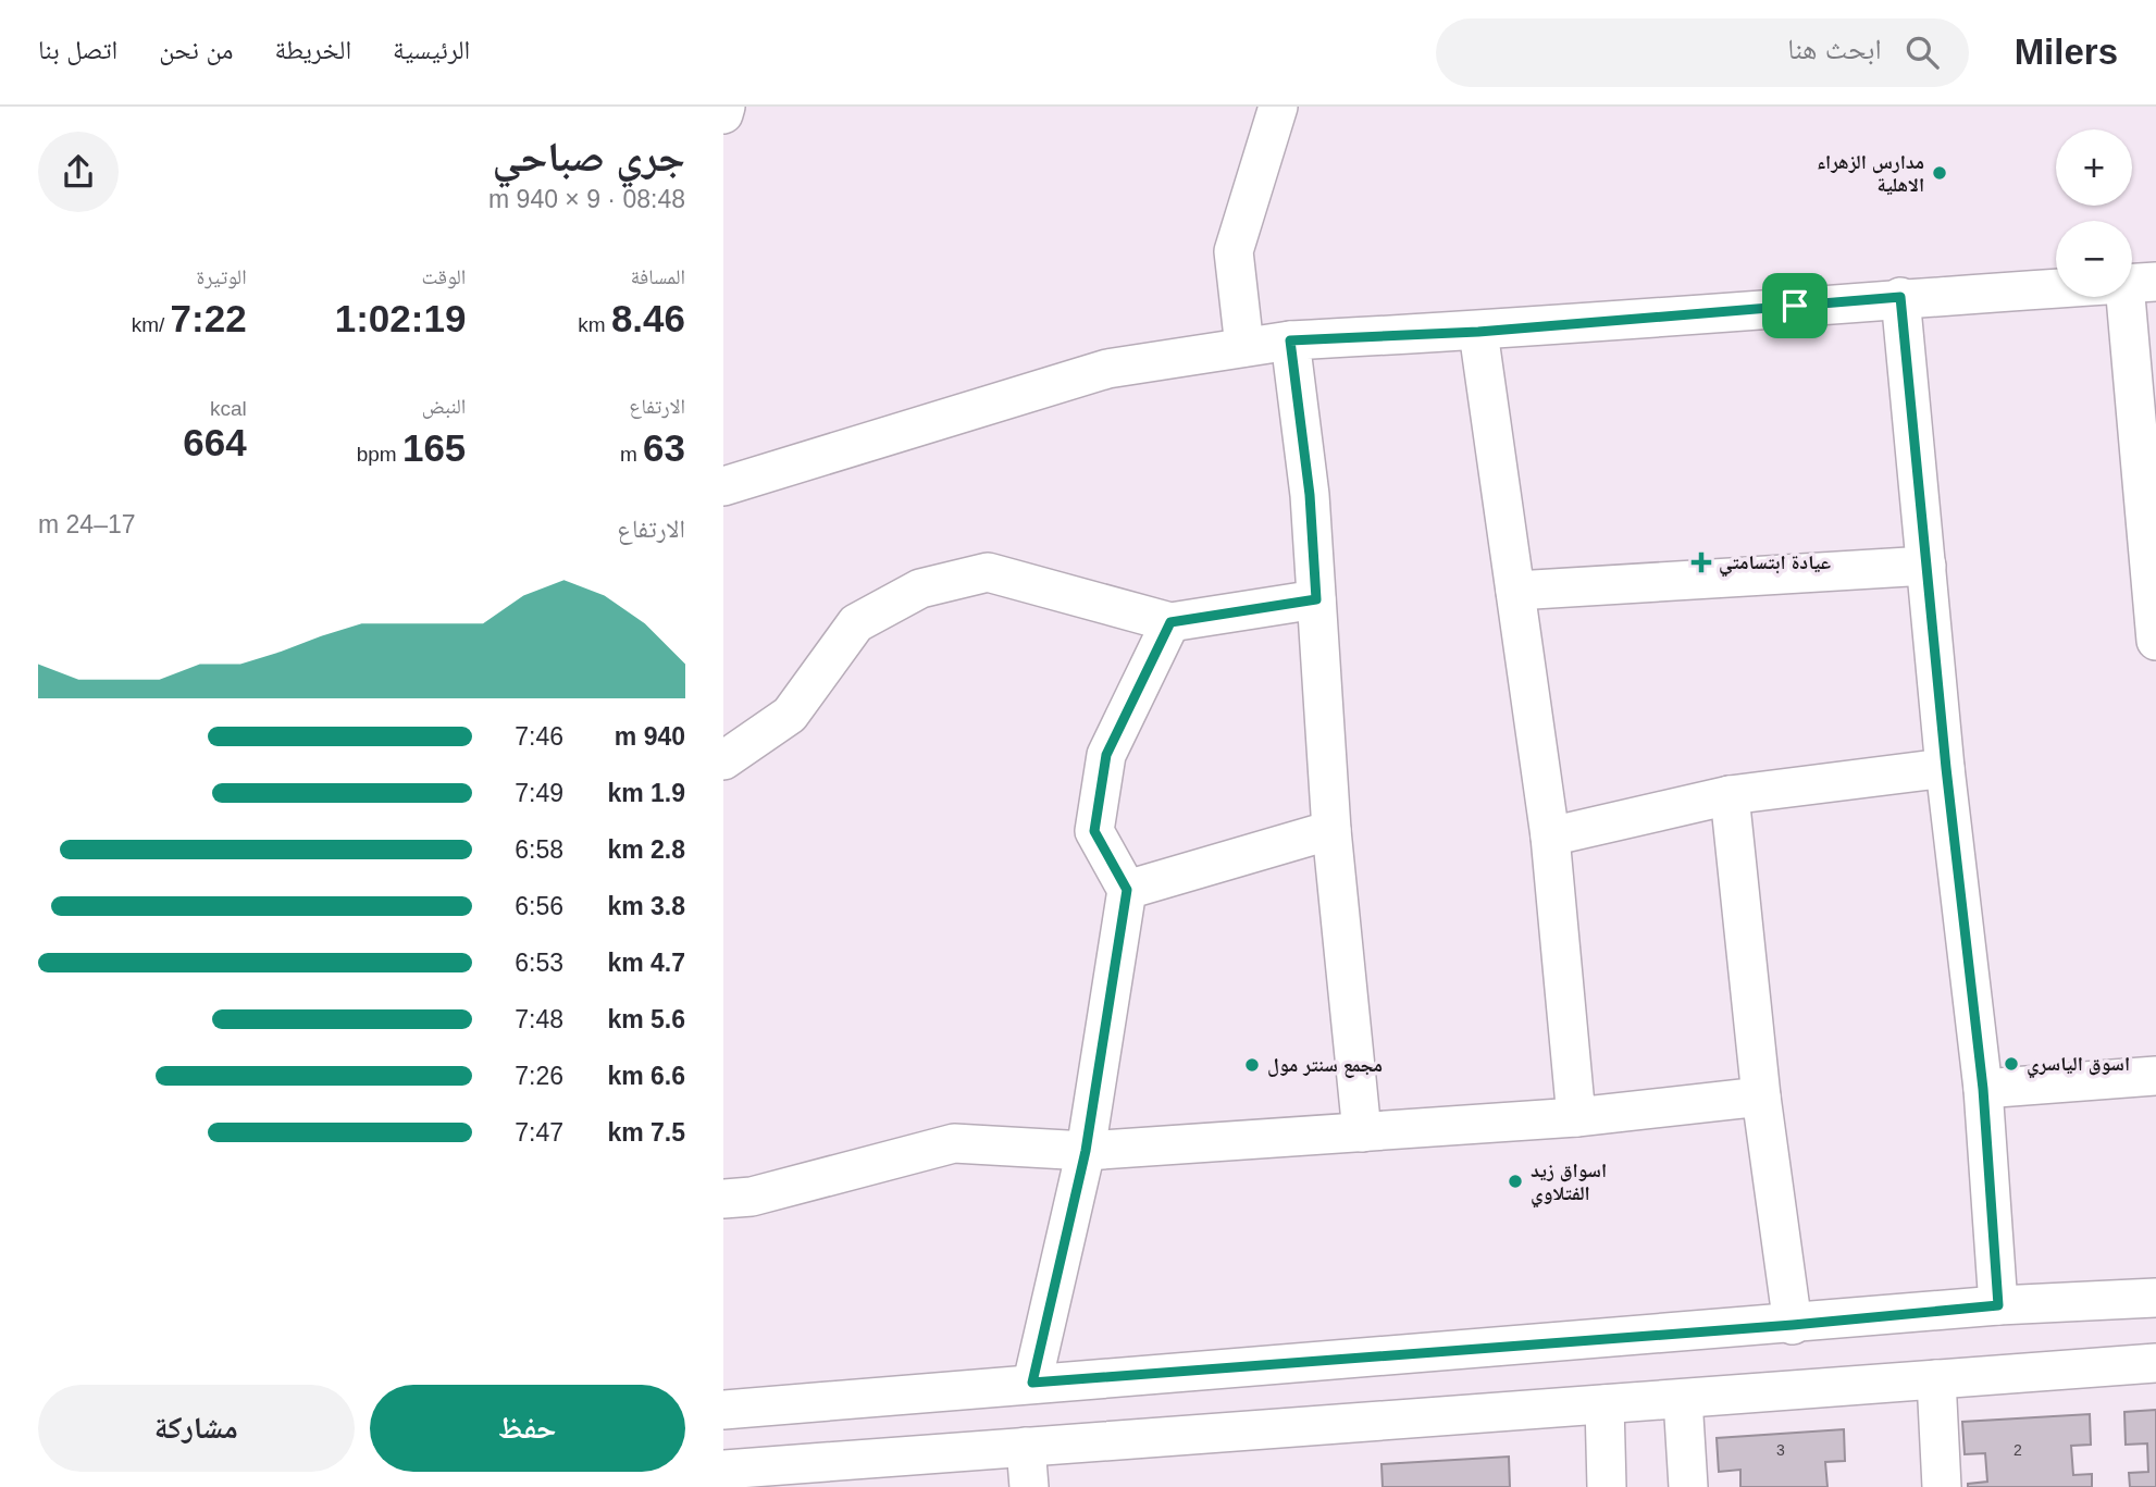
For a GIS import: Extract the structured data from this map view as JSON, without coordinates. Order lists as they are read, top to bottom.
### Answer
{
  "places": {
    "other": [
      "مدارس الزهراء الاهلية",
      "اسوق الياسري",
      "مجمع سنتر مول",
      "اسواق زيد الفتلاوي"
    ],
    "health": ["عيادة ابتسامتي"]
  },
  "house_numbers": ["3", "2"],
  "page": {
    "header": "Milers",
    "search": "ابحث هنا",
    "nav": [
      "الرئيسية",
      "الخريطة",
      "من نحن",
      "اتصل بنا"
    ],
    "heading": ["جري صباحي", "08:48 · 9 × 940 m"],
    "map_buttons": ["+", "−"],
    "stats": [
      ["المسافة", "8.46 km"],
      ["الوقت", "1:02:19"],
      ["الوتيرة", "7:22 /km"],
      ["الارتفاع", "63 m"],
      ["النبض", "165 bpm"],
      ["kcal", "664"]
    ],
    "chart": ["الارتفاع", "17–24 m"],
    "list": [
      {
        "name": "940 m",
        "note": "7:46"
      },
      {
        "name": "1.9 km",
        "note": "7:49"
      },
      {
        "name": "2.8 km",
        "note": "6:58"
      },
      {
        "name": "3.8 km",
        "note": "6:56"
      },
      {
        "name": "4.7 km",
        "note": "6:53"
      },
      {
        "name": "5.6 km",
        "note": "7:48"
      },
      {
        "name": "6.6 km",
        "note": "7:26"
      },
      {
        "name": "7.5 km",
        "note": "7:47"
      }
    ],
    "buttons": ["حفظ", "مشاركة"]
  }
}
